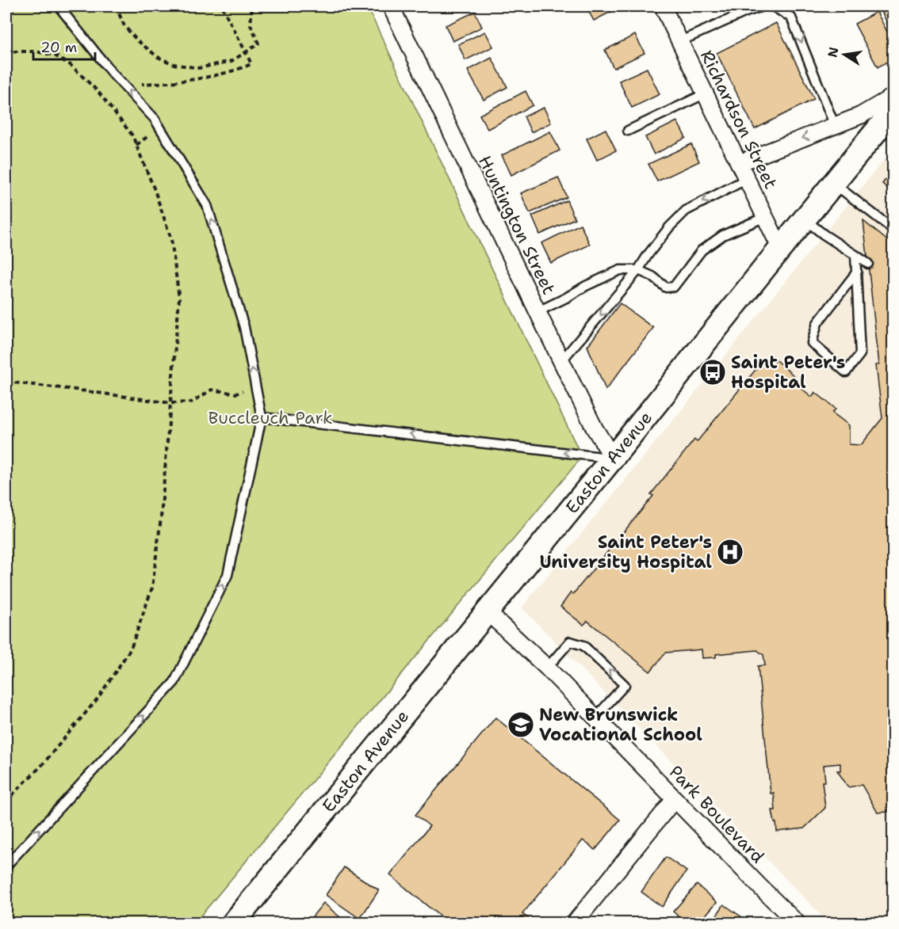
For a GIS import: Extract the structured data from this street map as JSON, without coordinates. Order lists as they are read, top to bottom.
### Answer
{
  "streets": {
    "street": [
      "Richardson Street",
      "Huntington Street",
      "Easton Avenue",
      "Park Boulevard"
    ]
  },
  "crossings": [
    ["Richardson Street", "Easton Avenue"],
    ["Huntington Street", "Easton Avenue"],
    ["Easton Avenue", "Park Boulevard"]
  ],
  "parks": ["Buccleuch Park"],
  "places": {
    "bus stop": ["Saint Peter's Hospital"],
    "hospital": ["Saint Peter's University Hospital"],
    "school or university": ["New Brunswick Vocational School"]
  },
  "scale_bar": "20 m",
  "north": "left"
}
